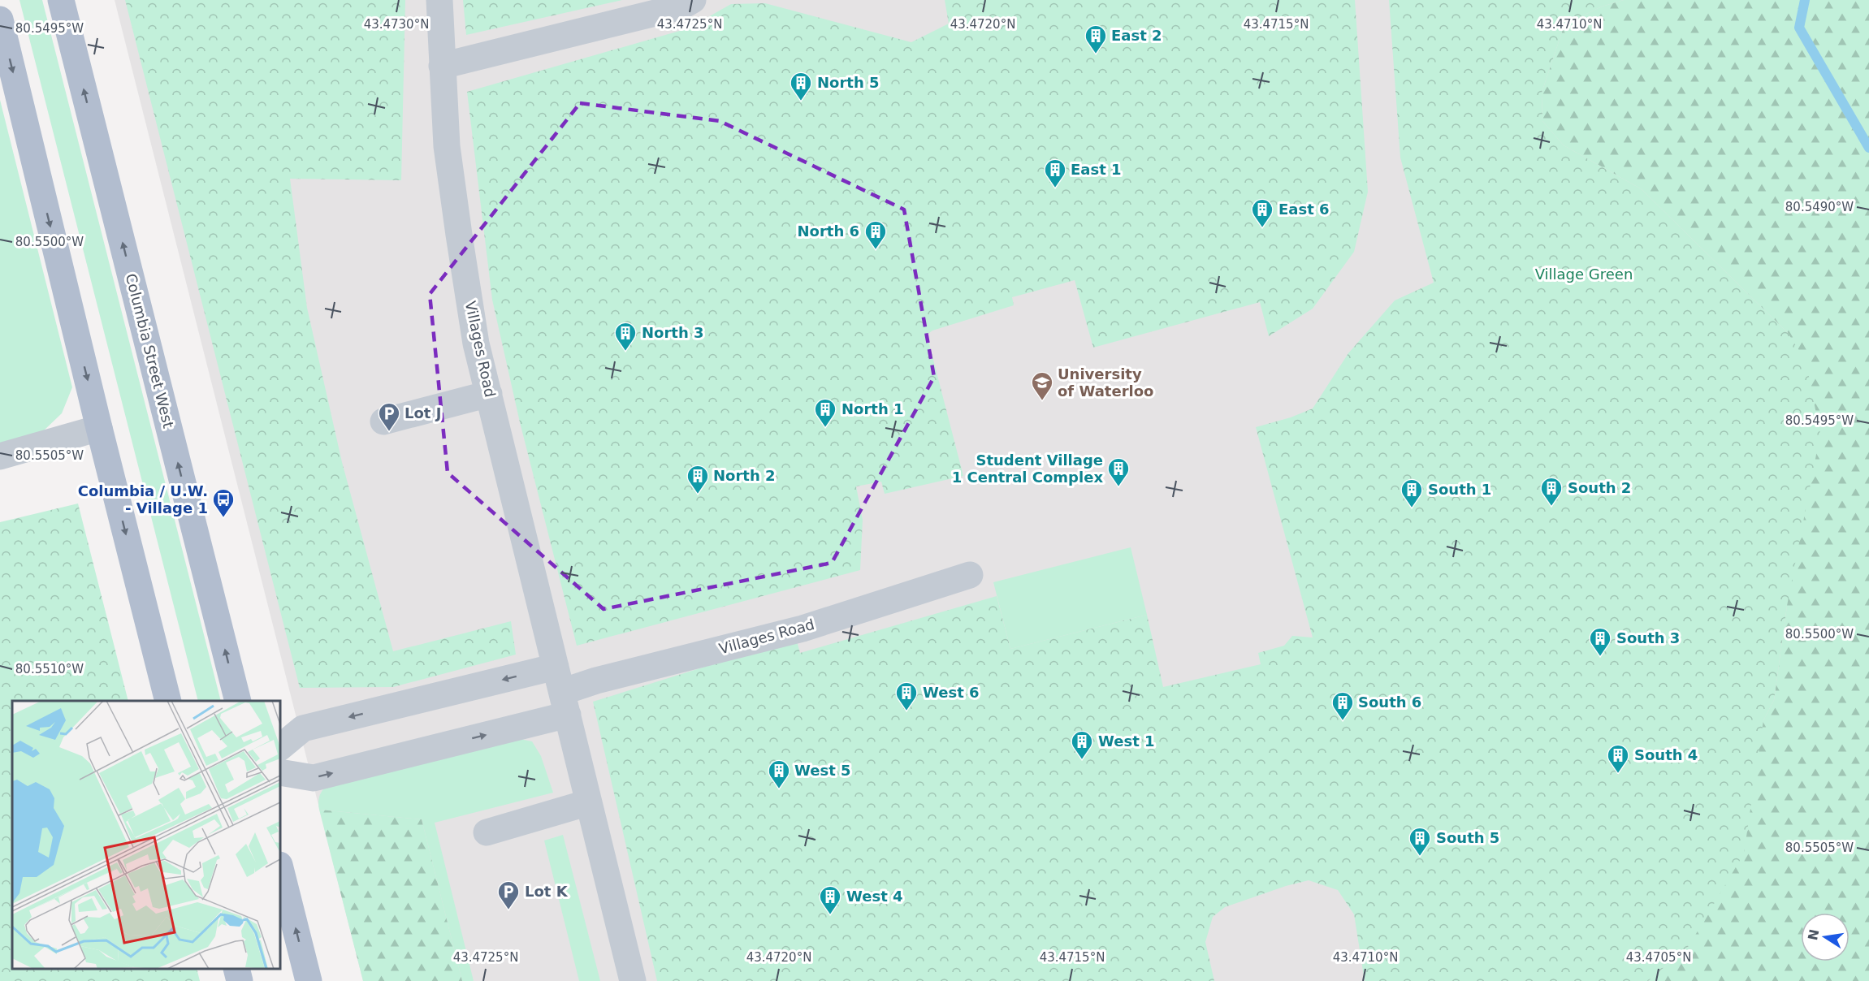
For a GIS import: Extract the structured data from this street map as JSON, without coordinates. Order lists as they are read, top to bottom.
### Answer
{
  "streets": {
    "main road": ["Columbia Street West"],
    "lane": ["Villages Road"]
  },
  "parks": ["Village Green"],
  "places": {
    "building": [
      "East 2",
      "North 5",
      "East 1",
      "East 6",
      "North 6",
      "North 3",
      "North 1",
      "Student Village 1 Central Complex",
      "North 2",
      "South 2",
      "South 1",
      "South 3",
      "West 6",
      "South 6",
      "West 1",
      "South 4",
      "West 5",
      "South 5",
      "West 4"
    ],
    "school or university": ["University of Waterloo"],
    "parking": ["Lot J", "Lot K"],
    "bus stop": ["Columbia / U.W. - Village 1"]
  },
  "north": "left",
  "coordinates": [
    "43.4730°N",
    "43.4725°N",
    "43.4720°N",
    "43.4715°N",
    "43.4710°N",
    "80.5495°W",
    "80.5490°W",
    "80.5500°W",
    "80.5505°W",
    "80.5510°W",
    "43.4705°N"
  ]
}
